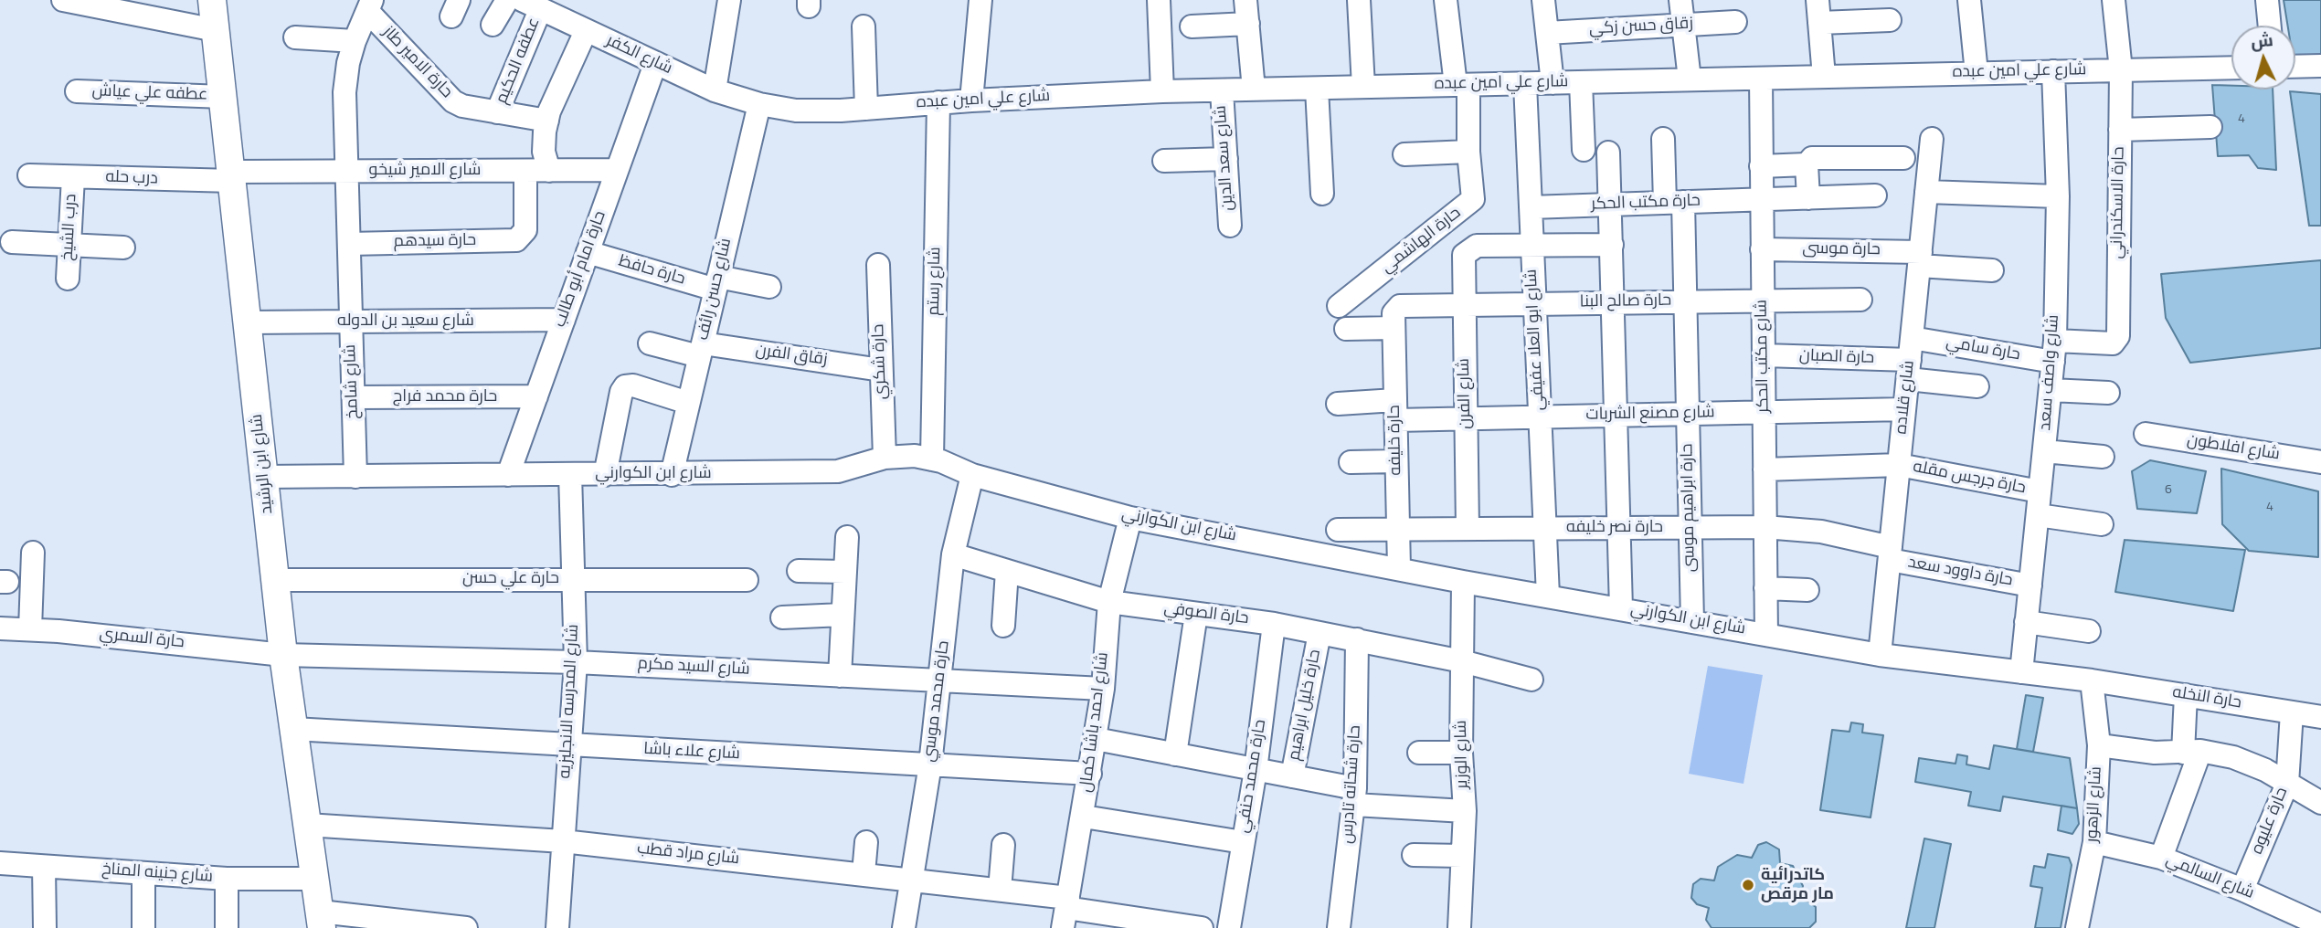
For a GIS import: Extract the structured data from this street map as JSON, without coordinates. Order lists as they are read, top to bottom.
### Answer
{
  "streets": {
    "street": [
      "زقاق حسن زكي",
      "شارع الكفر",
      "عطفه الحكيم",
      "حارة الامير طاز",
      "شارع علي امين عبده",
      "عطفه علي عياش",
      "شارع سعد الدين",
      "شارع الامير شيخو",
      "درب حله",
      "حارة الاسكندراني",
      "حارة مكتب الحكر",
      "درب الشيخ",
      "حارة الهاشمي",
      "حارة سيدهم",
      "حارة موسى",
      "حارة امام أبو طالب",
      "حارة حافظ",
      "شارع رستم",
      "شارع حسن رائف",
      "حارة صالح البنا",
      "شارع سعيد بن الدوله",
      "شارع ابو العلا عفيفي",
      "حارة سامي",
      "زقاق الفرن",
      "شارع مكتب الحكر",
      "حارة الصبان",
      "حارة شكري",
      "شارع واصف سعد",
      "شارع شامخ",
      "شارع الفرن",
      "حارة محمد فراج",
      "شارع قلاده",
      "شارع مصنع الشربات",
      "حارة خليفه",
      "شارع افلاطون",
      "شارع ابن الرشيد",
      "شارع ابن الكوارني",
      "حارة جرجس مقله",
      "حارة ابراهيم موسى",
      "حارة نصر خليفه",
      "حارة داوود سعد",
      "حارة علي حسن",
      "حارة الصوفي",
      "حارة السمري",
      "شارع السيد مكرم",
      "حارة النخله",
      "شارع المدرسه الانجليزيه",
      "حارة محمد موسي",
      "حارة خليل ابراهيم",
      "شارع احمد باشا كمال",
      "شارع علاء باشا",
      "شارع الوزير",
      "حارة محمد حنفي",
      "حارة شحاته تادرس",
      "شارع الزهور",
      "حارة عليوه",
      "شارع مراد قطب",
      "شارع جنينه المناخ",
      "شارع السالمي"
    ]
  },
  "crossings": [
    ["شارع الكفر", "عطفه الحكيم"],
    ["شارع الكفر", "شارع علي امين عبده"],
    ["شارع الكفر", "حارة امام أبو طالب"],
    ["شارع الكفر", "شارع حسن رائف"],
    ["عطفه الحكيم", "حارة الامير طاز"],
    ["حارة الامير طاز", "شارع شامخ"],
    ["شارع علي امين عبده", "شارع سعد الدين"],
    ["شارع علي امين عبده", "حارة الاسكندراني"],
    ["شارع علي امين عبده", "حارة الهاشمي"],
    ["شارع علي امين عبده", "شارع رستم"],
    ["شارع علي امين عبده", "شارع حسن رائف"],
    ["شارع علي امين عبده", "شارع ابو العلا عفيفي"],
    ["شارع علي امين عبده", "شارع مكتب الحكر"],
    ["شارع علي امين عبده", "شارع واصف سعد"],
    ["عطفه علي عياش", "شارع ابن الرشيد"],
    ["شارع الامير شيخو", "درب حله"],
    ["شارع الامير شيخو", "حارة سيدهم"],
    ["شارع الامير شيخو", "حارة امام أبو طالب"],
    ["شارع الامير شيخو", "شارع شامخ"],
    ["شارع الامير شيخو", "شارع ابن الرشيد"],
    ["درب حله", "درب الشيخ"],
    ["درب حله", "شارع ابن الرشيد"],
    ["حارة الاسكندراني", "حارة سامي"],
    ["حارة مكتب الحكر", "شارع ابو العلا عفيفي"],
    ["حارة مكتب الحكر", "شارع مكتب الحكر"],
    ["حارة مكتب الحكر", "حارة ابراهيم موسى"],
    ["حارة سيدهم", "شارع شامخ"],
    ["حارة موسى", "شارع مكتب الحكر"],
    ["حارة موسى", "شارع قلاده"],
    ["حارة امام أبو طالب", "حارة حافظ"],
    ["حارة امام أبو طالب", "شارع سعيد بن الدوله"],
    ["حارة امام أبو طالب", "حارة محمد فراج"],
    ["حارة امام أبو طالب", "شارع ابن الكوارني"],
    ["حارة حافظ", "شارع حسن رائف"],
    ["شارع رستم", "شارع ابن الكوارني"],
    ["شارع حسن رائف", "زقاق الفرن"],
    ["شارع حسن رائف", "شارع ابن الكوارني"],
    ["حارة صالح البنا", "شارع ابو العلا عفيفي"],
    ["حارة صالح البنا", "شارع مكتب الحكر"],
    ["حارة صالح البنا", "شارع الفرن"],
    ["حارة صالح البنا", "حارة خليفه"],
    ["حارة صالح البنا", "حارة ابراهيم موسى"],
    ["شارع سعيد بن الدوله", "شارع شامخ"],
    ["شارع سعيد بن الدوله", "شارع ابن الرشيد"],
    ["شارع ابو العلا عفيفي", "شارع الفرن"],
    ["شارع ابو العلا عفيفي", "شارع مصنع الشربات"],
    ["شارع ابو العلا عفيفي", "شارع ابن الكوارني"],
    ["شارع ابو العلا عفيفي", "حارة نصر خليفه"],
    ["حارة سامي", "حارة الصبان"],
    ["حارة سامي", "شارع واصف سعد"],
    ["حارة سامي", "شارع قلاده"],
    ["زقاق الفرن", "حارة شكري"],
    ["شارع مكتب الحكر", "حارة الصبان"],
    ["شارع مكتب الحكر", "شارع مصنع الشربات"],
    ["شارع مكتب الحكر", "شارع ابن الكوارني"],
    ["شارع مكتب الحكر", "حارة جرجس مقله"],
    ["شارع مكتب الحكر", "حارة نصر خليفه"],
    ["حارة الصبان", "شارع قلاده"],
    ["حارة شكري", "شارع ابن الكوارني"],
    ["شارع واصف سعد", "شارع ابن الكوارني"],
    ["شارع واصف سعد", "حارة جرجس مقله"],
    ["شارع واصف سعد", "حارة داوود سعد"],
    ["شارع شامخ", "حارة محمد فراج"],
    ["شارع شامخ", "شارع ابن الكوارني"],
    ["شارع الفرن", "شارع مصنع الشربات"],
    ["شارع الفرن", "حارة نصر خليفه"],
    ["شارع قلاده", "شارع مصنع الشربات"],
    ["شارع قلاده", "شارع ابن الكوارني"],
    ["شارع قلاده", "حارة جرجس مقله"],
    ["شارع قلاده", "حارة نصر خليفه"],
    ["شارع قلاده", "حارة داوود سعد"],
    ["شارع مصنع الشربات", "حارة خليفه"],
    ["شارع مصنع الشربات", "حارة ابراهيم موسى"],
    ["حارة خليفه", "شارع ابن الكوارني"],
    ["حارة خليفه", "حارة نصر خليفه"],
    ["شارع ابن الرشيد", "شارع ابن الكوارني"],
    ["شارع ابن الرشيد", "حارة علي حسن"],
    ["شارع ابن الرشيد", "حارة السمري"],
    ["شارع ابن الرشيد", "شارع السيد مكرم"],
    ["شارع ابن الرشيد", "شارع علاء باشا"],
    ["شارع ابن الرشيد", "شارع مراد قطب"],
    ["شارع ابن الرشيد", "شارع جنينه المناخ"],
    ["شارع ابن الكوارني", "حارة ابراهيم موسى"],
    ["شارع ابن الكوارني", "حارة النخله"],
    ["شارع ابن الكوارني", "شارع المدرسه الانجليزيه"],
    ["شارع ابن الكوارني", "حارة محمد موسي"],
    ["شارع ابن الكوارني", "شارع احمد باشا كمال"],
    ["شارع ابن الكوارني", "شارع الوزير"],
    ["شارع ابن الكوارني", "شارع الزهور"],
    ["حارة ابراهيم موسى", "حارة نصر خليفه"],
    ["حارة نصر خليفه", "حارة داوود سعد"],
    ["حارة علي حسن", "شارع المدرسه الانجليزيه"],
    ["حارة الصوفي", "حارة محمد موسي"],
    ["حارة الصوفي", "حارة خليل ابراهيم"],
    ["حارة الصوفي", "شارع احمد باشا كمال"],
    ["حارة الصوفي", "شارع الوزير"],
    ["حارة الصوفي", "حارة محمد حنفي"],
    ["حارة الصوفي", "حارة شحاته تادرس"],
    ["حارة السمري", "شارع السيد مكرم"],
    ["شارع السيد مكرم", "شارع المدرسه الانجليزيه"],
    ["شارع السيد مكرم", "حارة محمد موسي"],
    ["شارع السيد مكرم", "شارع احمد باشا كمال"],
    ["حارة النخله", "شارع الزهور"],
    ["حارة النخله", "حارة عليوه"],
    ["شارع المدرسه الانجليزيه", "شارع علاء باشا"],
    ["شارع المدرسه الانجليزيه", "شارع مراد قطب"],
    ["حارة محمد موسي", "شارع علاء باشا"],
    ["حارة محمد موسي", "شارع مراد قطب"],
    ["شارع احمد باشا كمال", "شارع علاء باشا"],
    ["شارع احمد باشا كمال", "شارع مراد قطب"],
    ["شارع الزهور", "شارع السالمي"],
    ["حارة عليوه", "شارع السالمي"]
  ],
  "places": ["كاتدرائية مار مرقص"],
  "house_numbers": ["4", "6", "4"],
  "north": "top"
}
